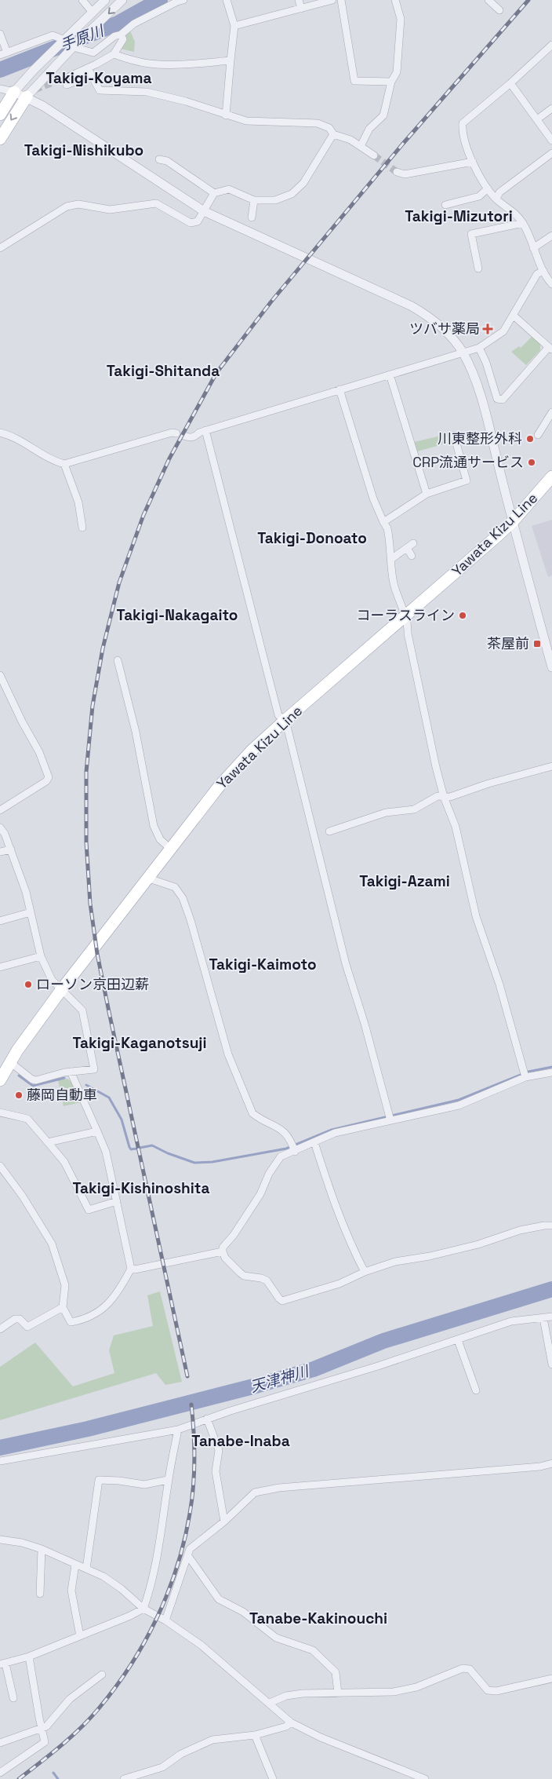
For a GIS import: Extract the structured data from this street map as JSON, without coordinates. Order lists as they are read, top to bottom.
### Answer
{
  "streets": {
    "main road": ["Yawata Kizu Line"]
  },
  "districts": [
    "Takigi-Koyama",
    "Takigi-Nishikubo",
    "Takigi-Mizutori",
    "Takigi-Shitanda",
    "Takigi-Donoato",
    "Takigi-Nakagaito",
    "Takigi-Azami",
    "Takigi-Kaimoto",
    "Takigi-Kaganotsuji",
    "Takigi-Kishinoshita",
    "Tanabe-Inaba",
    "Tanabe-Kakinouchi"
  ],
  "water": ["手原川", "天津神川"],
  "places": {
    "health": ["ツバサ薬局"],
    "other": [
      "川東整形外科",
      "CRP流通サービス",
      "コーラスライン",
      "ローソン京田辺薪",
      "藤岡自動車"
    ],
    "transit": ["茶屋前"]
  }
}
